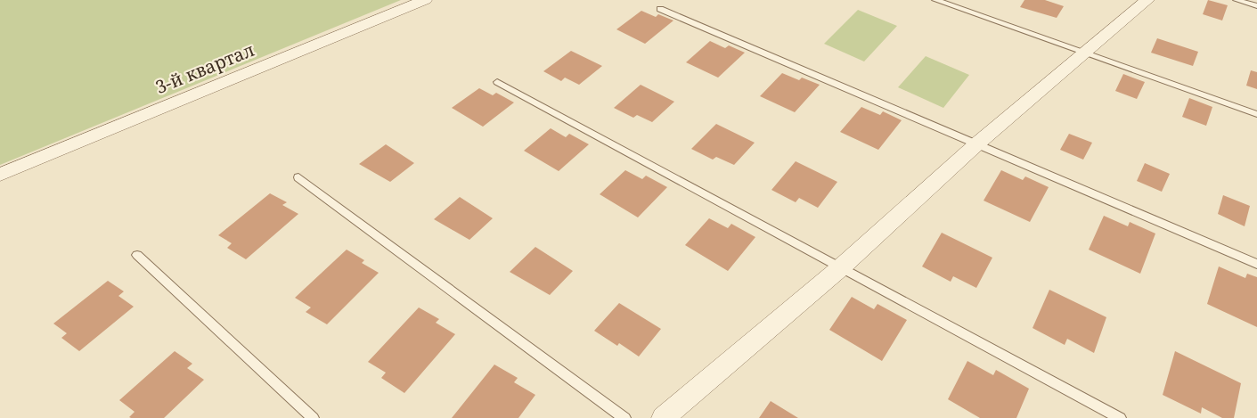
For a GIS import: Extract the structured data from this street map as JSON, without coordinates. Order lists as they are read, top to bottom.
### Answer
{
  "streets": {
    "street": ["3-й квартал"]
  }
}
